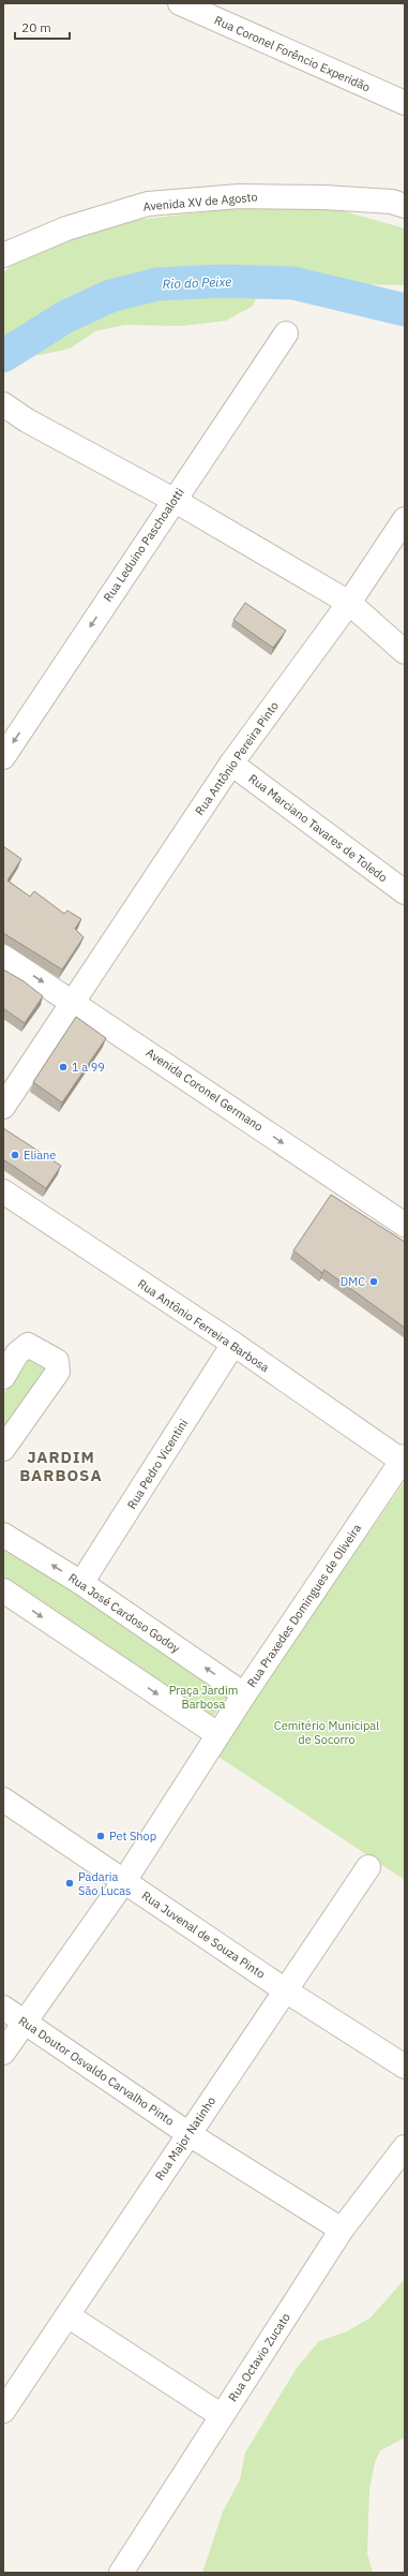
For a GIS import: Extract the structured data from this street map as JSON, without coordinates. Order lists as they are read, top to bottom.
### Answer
{
  "streets": {
    "street": [
      "Rua Coronel Forêncio Experidão",
      "Avenida XV de Agosto",
      "Rua Leduino Paschoalotti",
      "Rua Antônio Pereira Pinto",
      "Rua Marciano Tavares de Toledo",
      "Avenida Coronel Germano",
      "Rua Antônio Ferreira Barbosa",
      "Rua Pedro Vicentini",
      "Rua Praxedes Domingues de Oliveira",
      "Rua José Cardoso Godoy",
      "Rua Juvenal de Souza Pinto",
      "Rua Doutor Osvaldo Carvalho Pinto",
      "Rua Major Natinho",
      "Rua Octavio Zucato"
    ]
  },
  "crossings": [
    ["Rua Antônio Pereira Pinto", "Rua Marciano Tavares de Toledo"],
    ["Rua Antônio Pereira Pinto", "Avenida Coronel Germano"],
    ["Rua Antônio Ferreira Barbosa", "Rua Pedro Vicentini"],
    ["Rua Antônio Ferreira Barbosa", "Rua Praxedes Domingues de Oliveira"],
    ["Rua Pedro Vicentini", "Rua José Cardoso Godoy"],
    ["Rua Praxedes Domingues de Oliveira", "Rua José Cardoso Godoy"],
    ["Rua Praxedes Domingues de Oliveira", "Rua Juvenal de Souza Pinto"],
    ["Rua Praxedes Domingues de Oliveira", "Rua Doutor Osvaldo Carvalho Pinto"],
    ["Rua Juvenal de Souza Pinto", "Rua Major Natinho"],
    ["Rua Doutor Osvaldo Carvalho Pinto", "Rua Major Natinho"],
    ["Rua Doutor Osvaldo Carvalho Pinto", "Rua Octavio Zucato"]
  ],
  "one_way": ["Rua Leduino Paschoalotti", "Avenida Coronel Germano"],
  "districts": ["JARDIM BARBOSA"],
  "water": ["Rio do Peixe"],
  "parks": ["Praça Jardim Barbosa", "Cemitério Municipal de Socorro"],
  "places": [
    "1 a 99",
    "Eliane",
    "DMC",
    "Pet Shop",
    "Padaria São Lucas"
  ],
  "scale_bar": "20 m"
}
